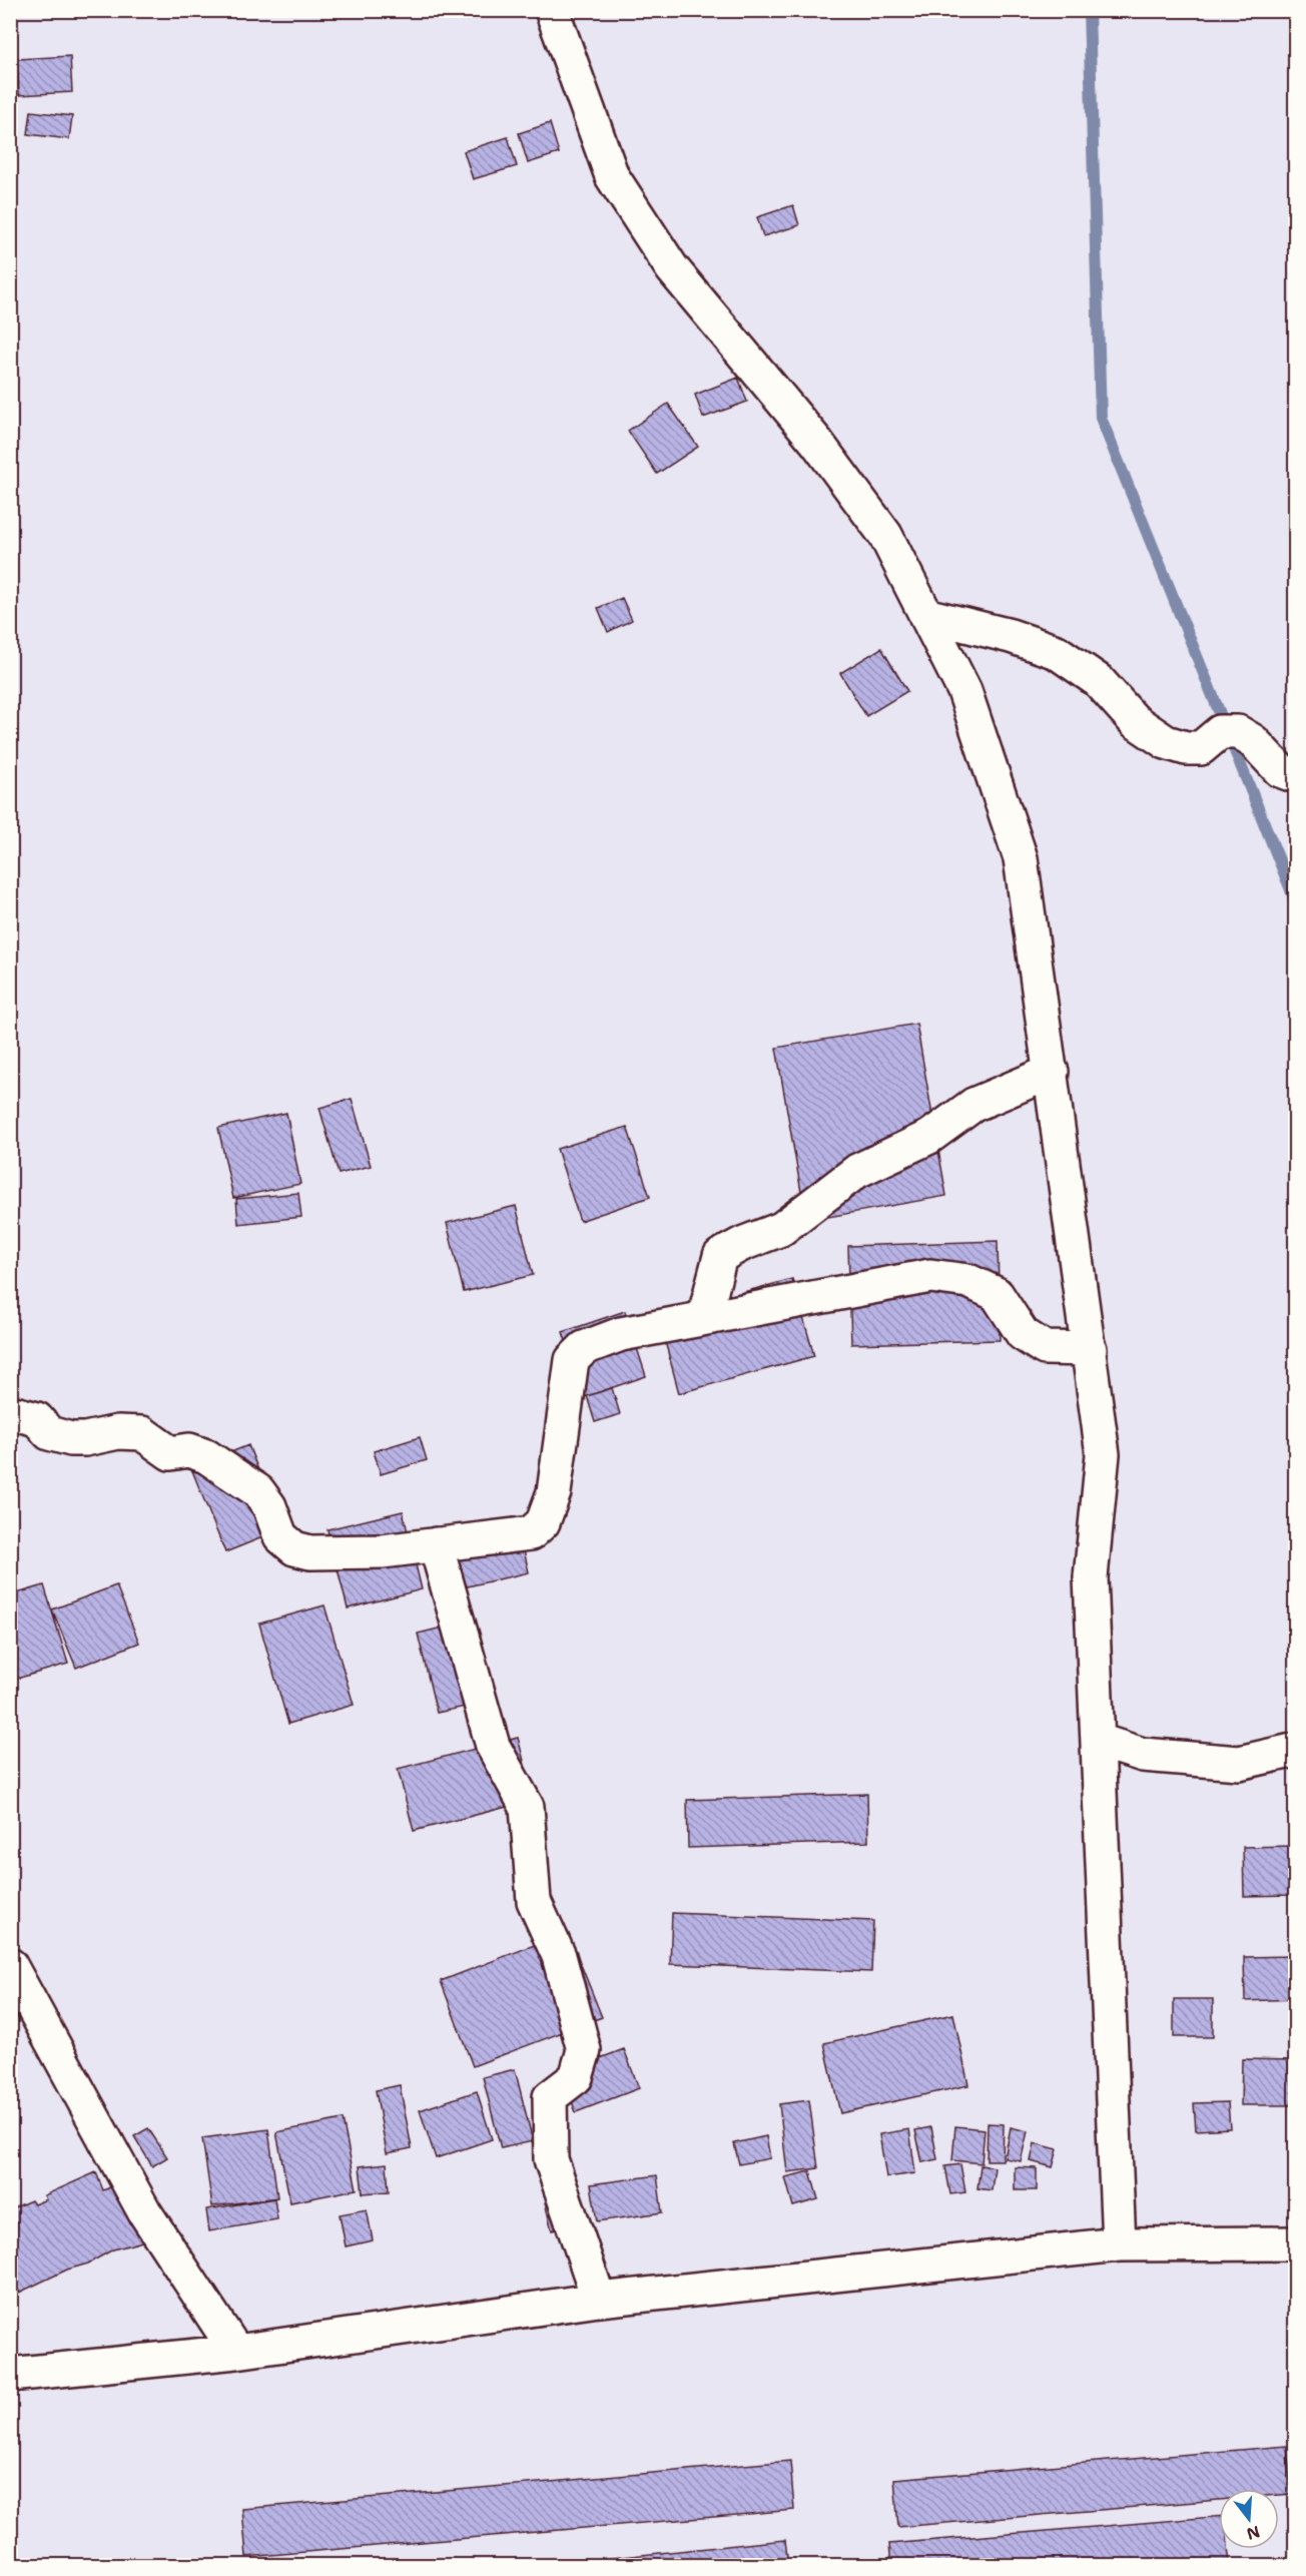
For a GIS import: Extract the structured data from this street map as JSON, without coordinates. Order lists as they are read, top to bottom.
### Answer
{
  "north": "bottom"
}
